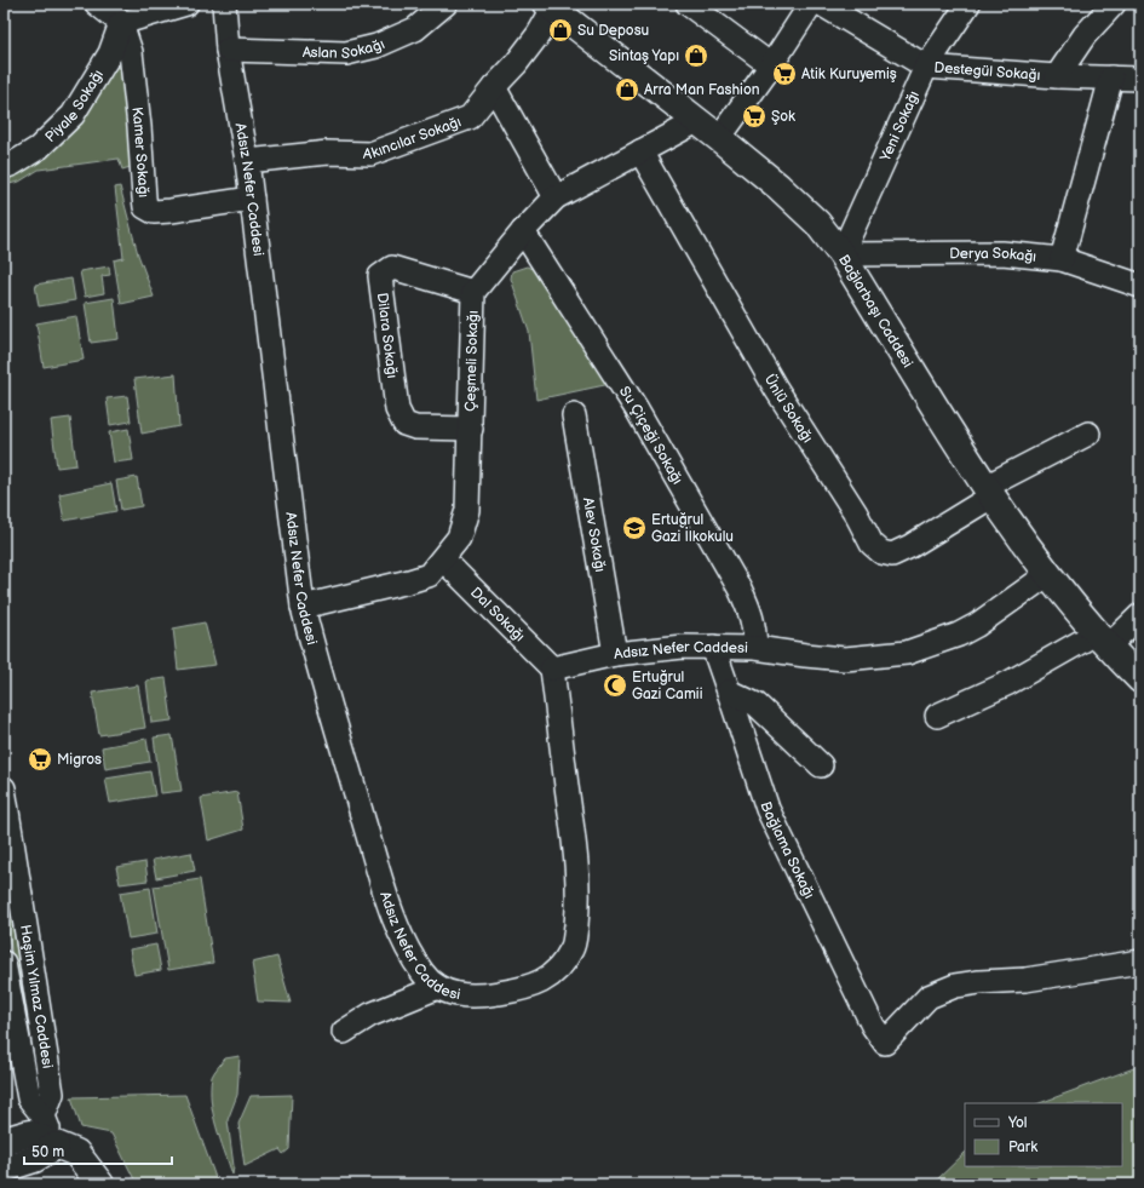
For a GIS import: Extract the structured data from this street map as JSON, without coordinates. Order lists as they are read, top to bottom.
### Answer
{
  "streets": {
    "street": [
      "Aslan Sokağı",
      "Destegül Sokağı",
      "Piyale Sokağı",
      "Yeni Sokağı",
      "Akıncılar Sokağı",
      "Kamer Sokağı",
      "Adsız Nefer Caddesi",
      "Derya Sokağı",
      "Bağlarbaşı Caddesi",
      "Dilara Sokağı",
      "Çeşmeli Sokağı",
      "Ünlü Sokağı",
      "Su Çiçeği Sokağı",
      "Alev Sokağı",
      "Dal Sokağı",
      "Bağlama Sokağı",
      "Haşim Yılmaz Caddesi"
    ]
  },
  "crossings": [
    ["Aslan Sokağı", "Adsız Nefer Caddesi"],
    ["Destegül Sokağı", "Yeni Sokağı"],
    ["Piyale Sokağı", "Kamer Sokağı"],
    ["Yeni Sokağı", "Derya Sokağı"],
    ["Yeni Sokağı", "Bağlarbaşı Caddesi"],
    ["Akıncılar Sokağı", "Adsız Nefer Caddesi"],
    ["Akıncılar Sokağı", "Bağlarbaşı Caddesi"],
    ["Kamer Sokağı", "Adsız Nefer Caddesi"],
    ["Adsız Nefer Caddesi", "Bağlarbaşı Caddesi"],
    ["Adsız Nefer Caddesi", "Çeşmeli Sokağı"],
    ["Adsız Nefer Caddesi", "Su Çiçeği Sokağı"],
    ["Adsız Nefer Caddesi", "Alev Sokağı"],
    ["Adsız Nefer Caddesi", "Dal Sokağı"],
    ["Adsız Nefer Caddesi", "Bağlama Sokağı"],
    ["Derya Sokağı", "Bağlarbaşı Caddesi"],
    ["Bağlarbaşı Caddesi", "Çeşmeli Sokağı"],
    ["Bağlarbaşı Caddesi", "Ünlü Sokağı"],
    ["Dilara Sokağı", "Çeşmeli Sokağı"],
    ["Çeşmeli Sokağı", "Ünlü Sokağı"],
    ["Çeşmeli Sokağı", "Su Çiçeği Sokağı"],
    ["Çeşmeli Sokağı", "Dal Sokağı"]
  ],
  "places": {
    "shop": ["Su Deposu", "Sintaş Yapı", "Arra Man Fashion"],
    "supermarket": ["Atik Kuruyemiş", "Şok", "Migros"],
    "school or university": ["Ertuğrul Gazi İlkokulu"],
    "mosque": ["Ertuğrul Gazi Camii"]
  },
  "legend": ["Yol", "Park"],
  "scale_bar": "50 m"
}
